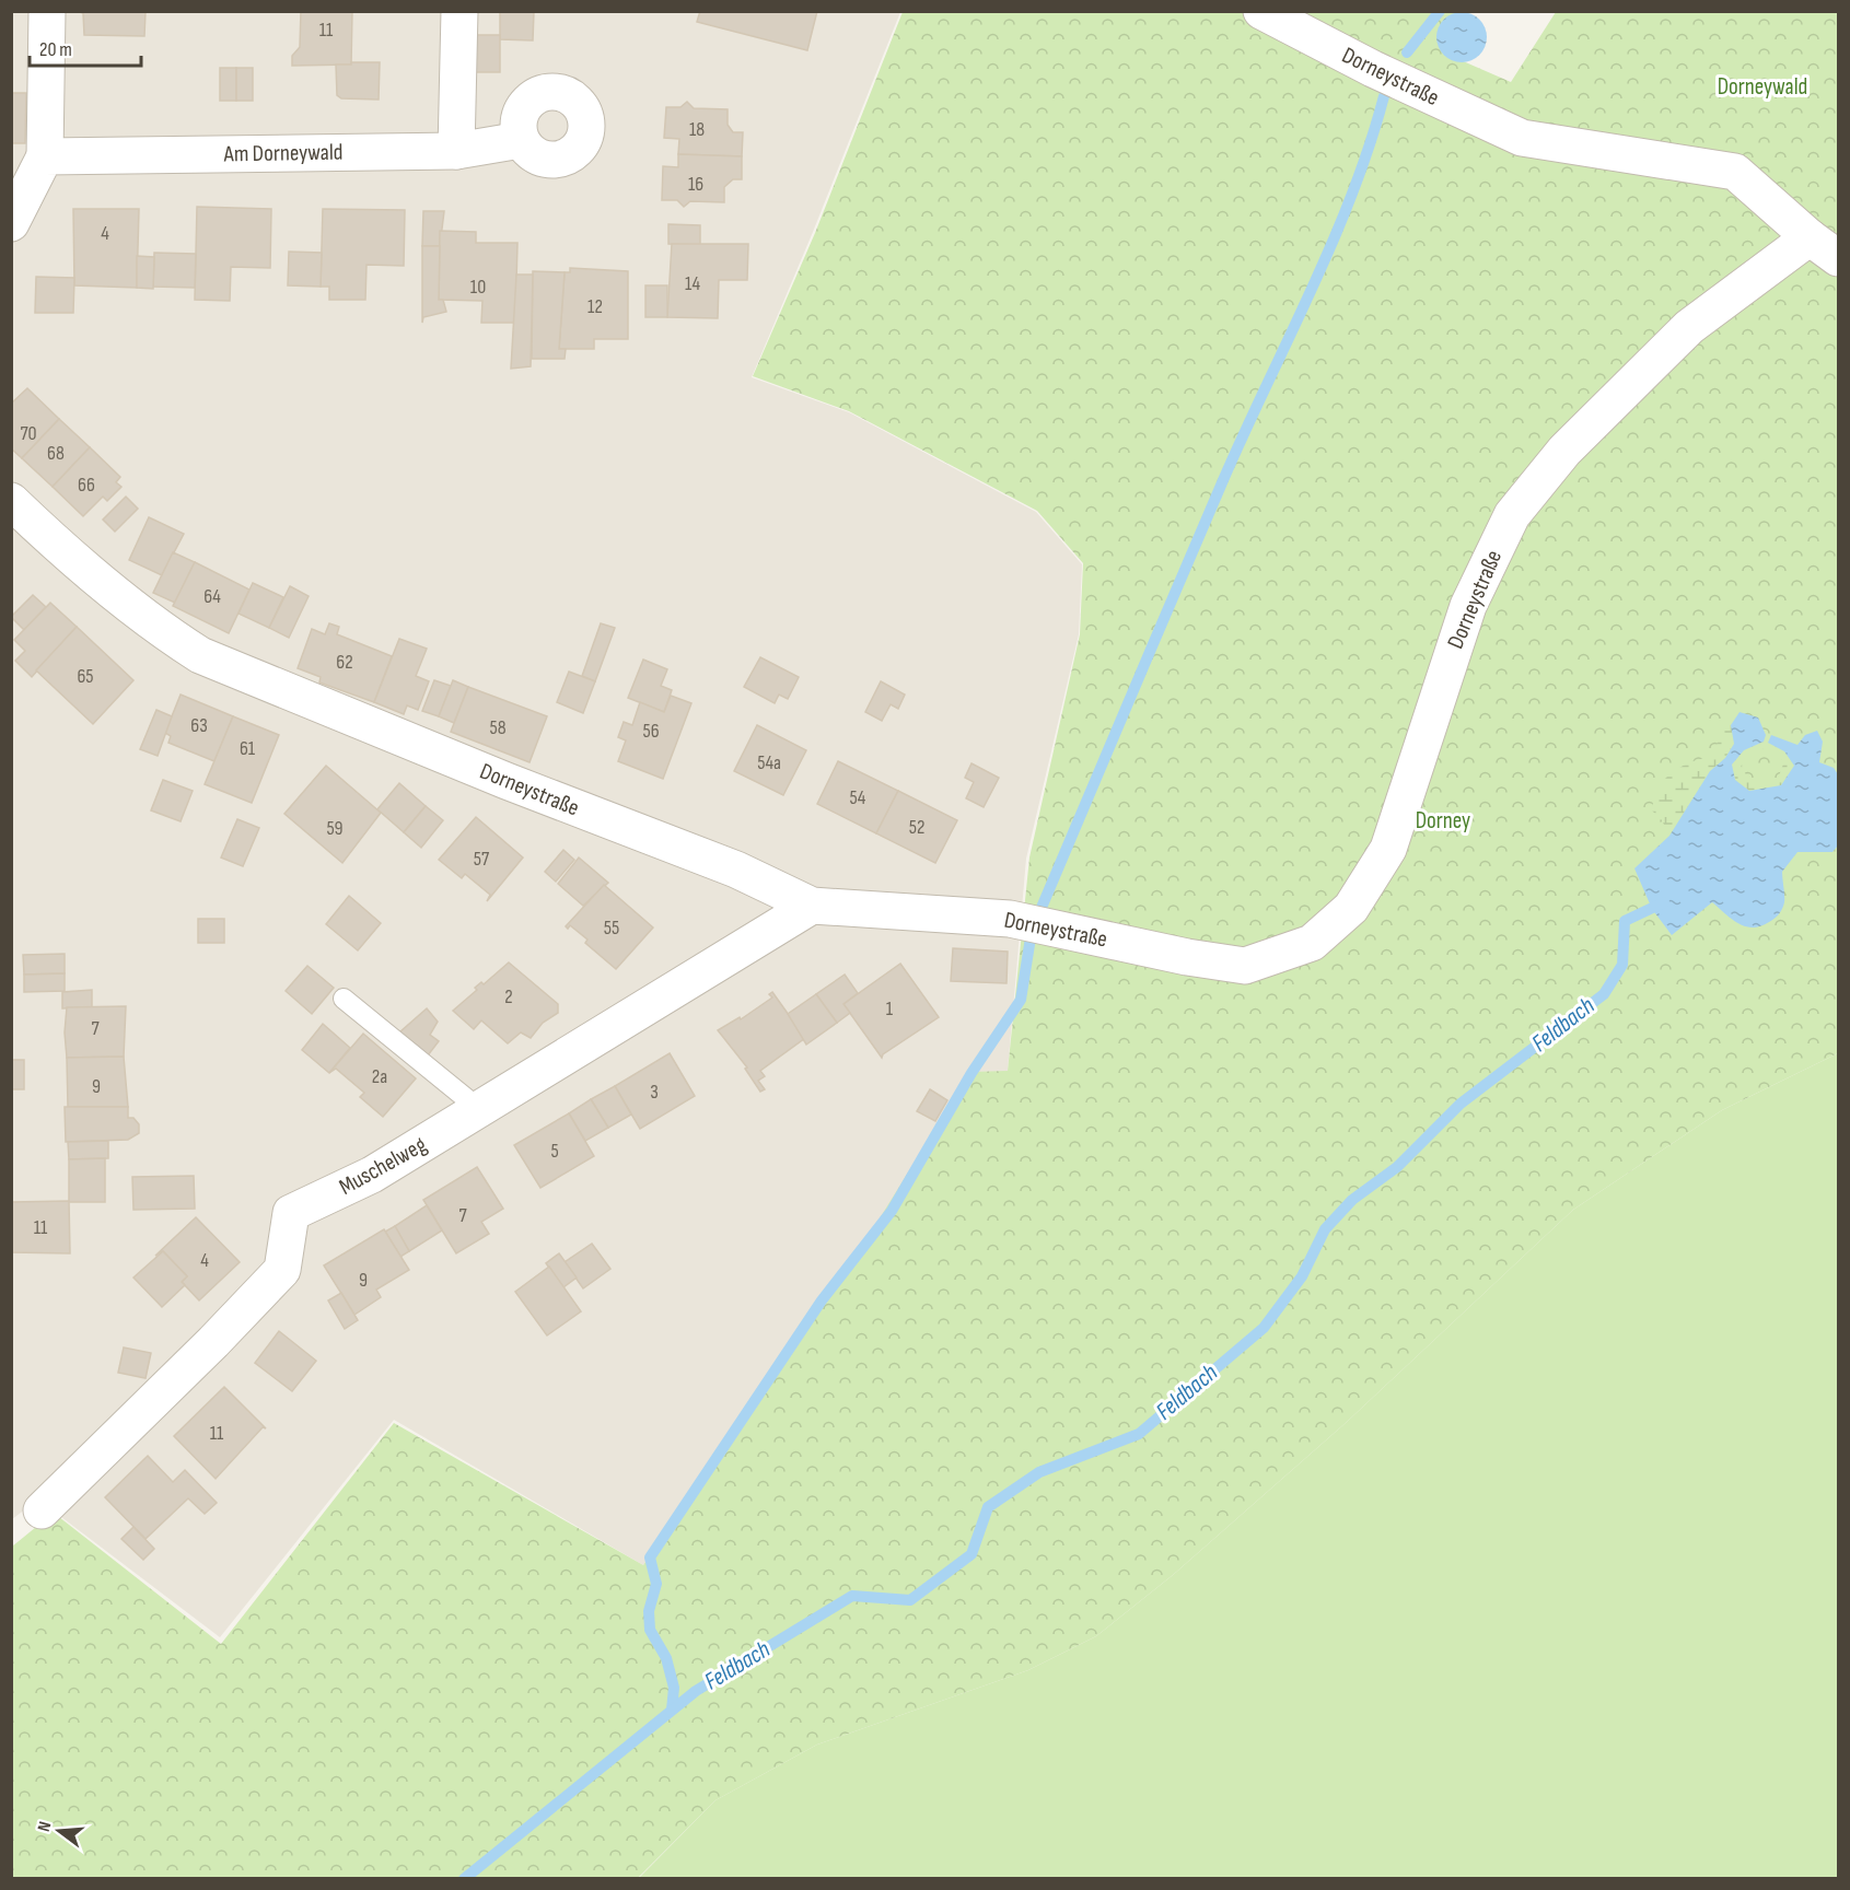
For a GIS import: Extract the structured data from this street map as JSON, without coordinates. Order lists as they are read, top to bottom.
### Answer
{
  "streets": {
    "street": ["Dorneystraße", "Am Dorneywald", "Muschelweg"]
  },
  "crossings": [
    ["Dorneystraße", "Muschelweg"]
  ],
  "water": ["Feldbach"],
  "parks": ["Dorneywald", "Dorney"],
  "house_numbers": [
    "11",
    "18",
    "16",
    "4",
    "14",
    "10",
    "12",
    "70",
    "68",
    "66",
    "64",
    "62",
    "65",
    "63",
    "58",
    "56",
    "61",
    "54a",
    "54",
    "52",
    "59",
    "57",
    "55",
    "2",
    "1",
    "7",
    "2a",
    "9",
    "3",
    "5",
    "7",
    "11",
    "4",
    "9",
    "11"
  ],
  "scale_bar": "20 m",
  "north": "left"
}
